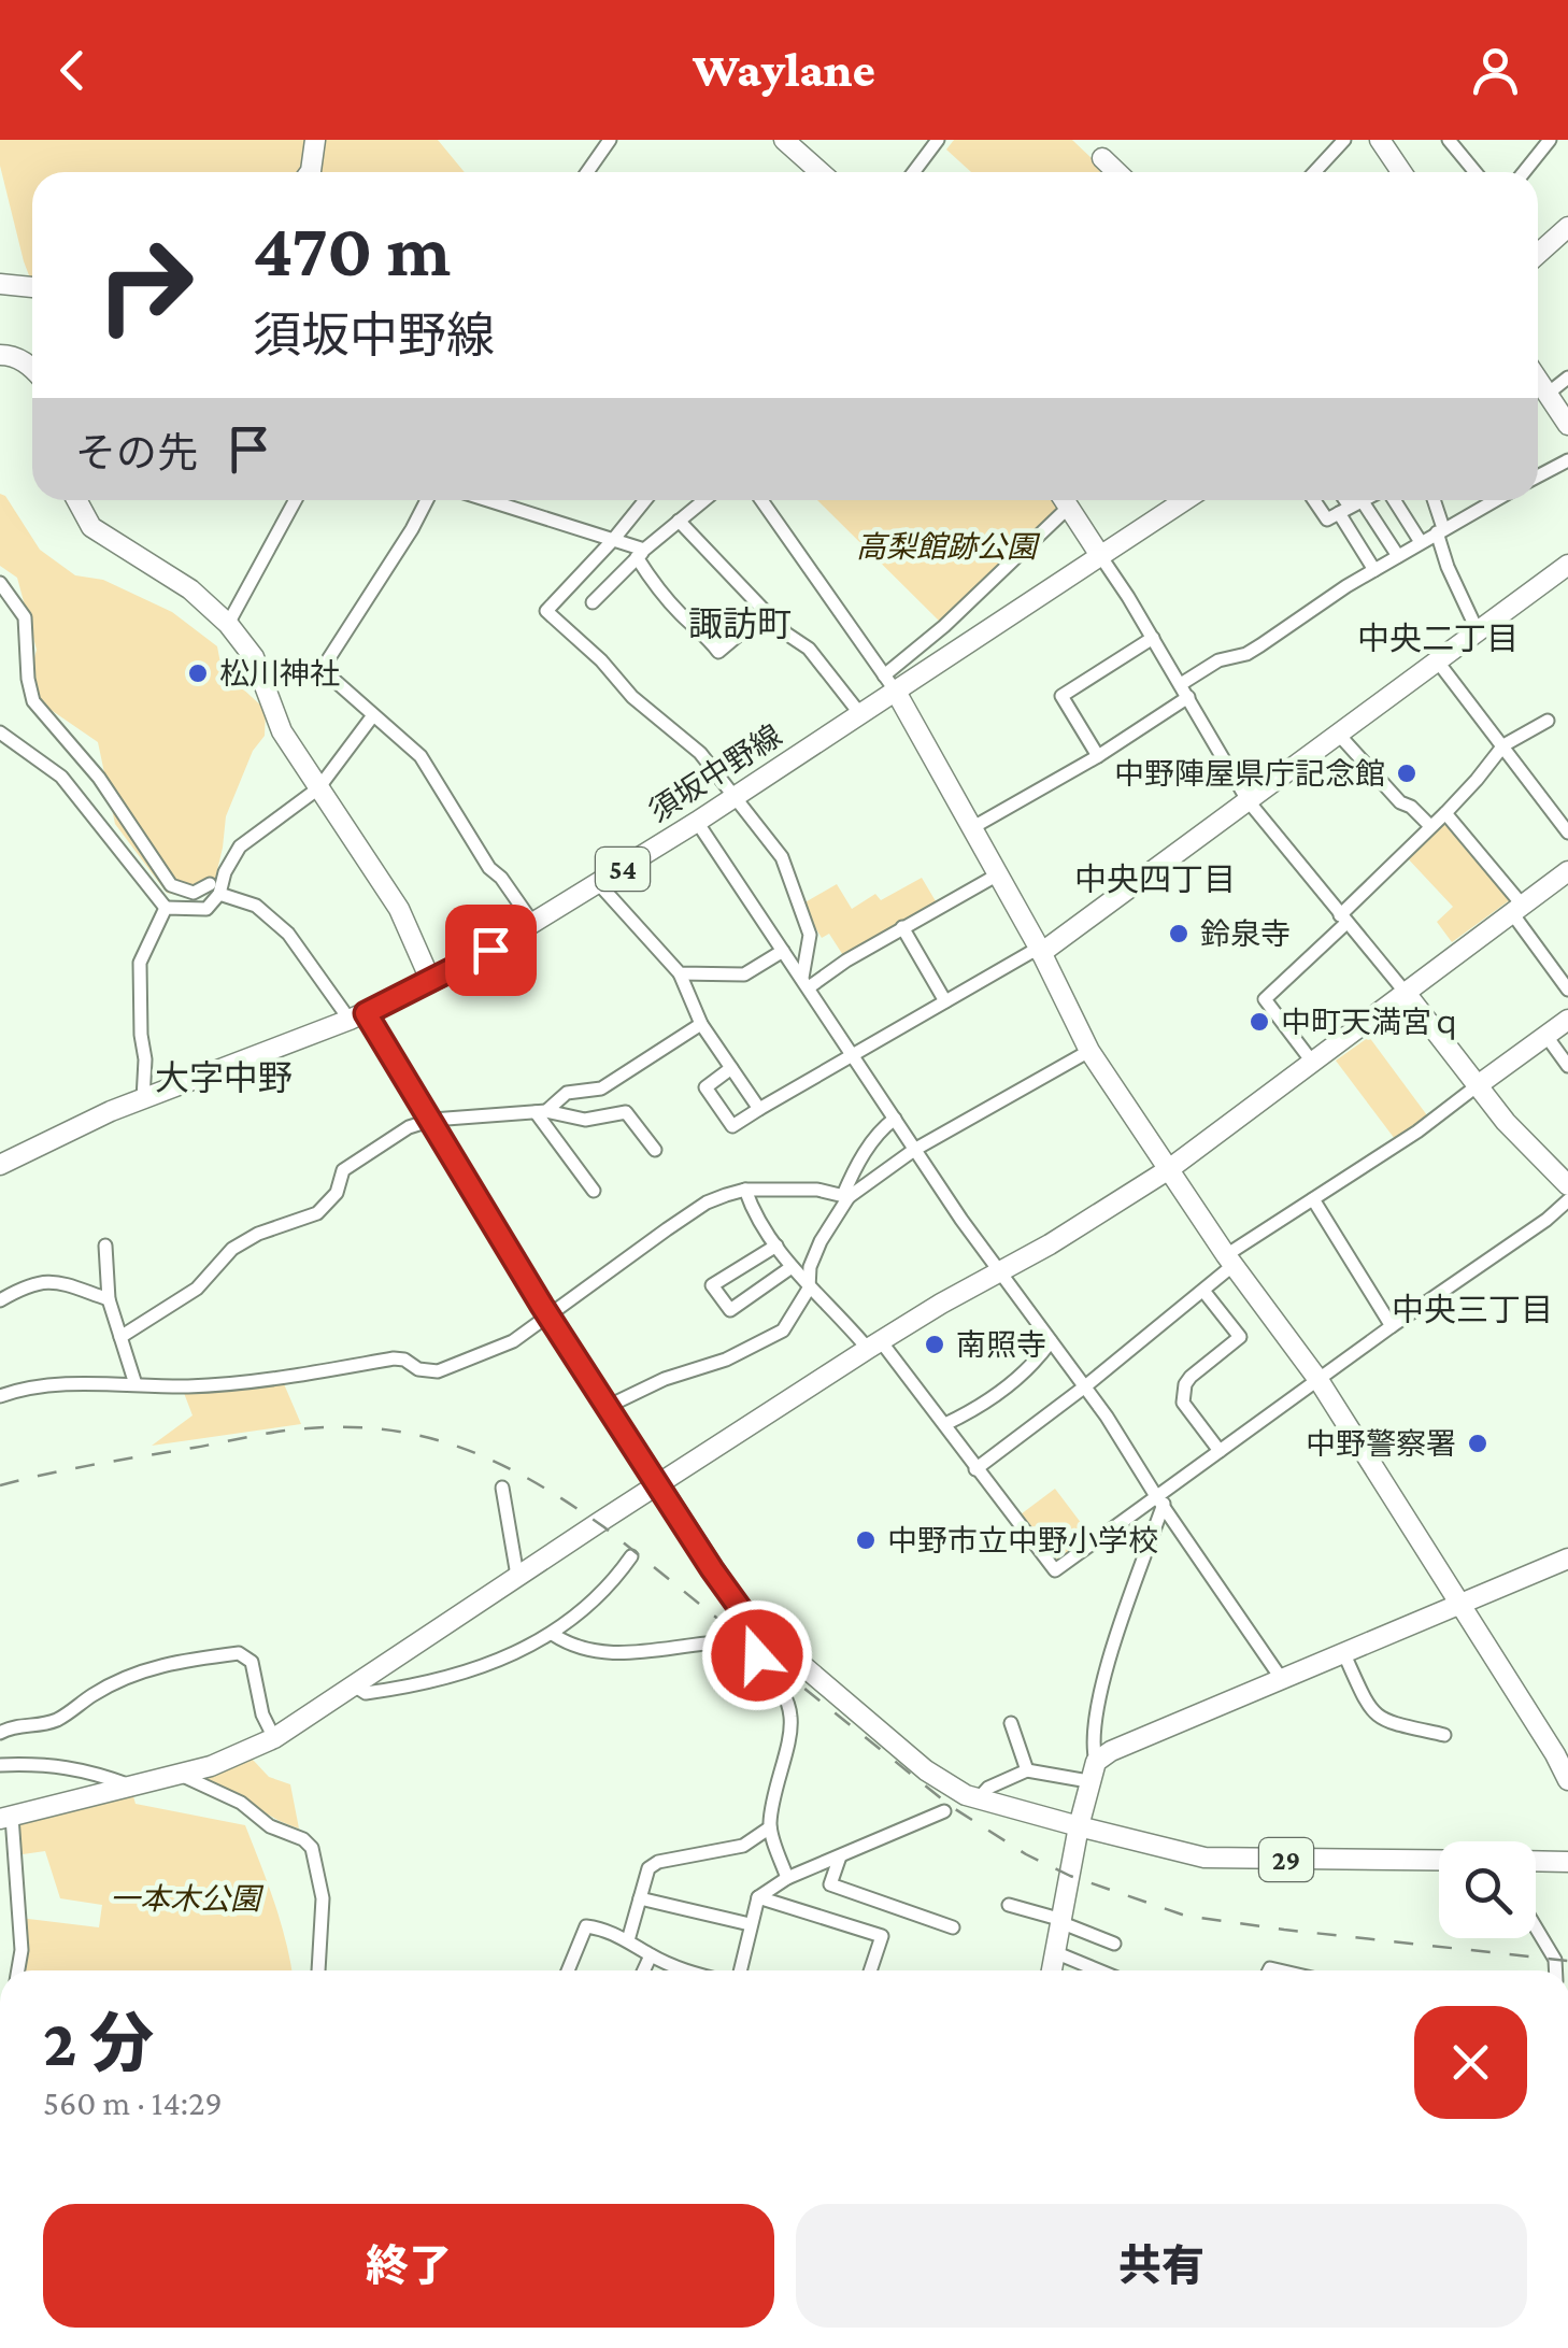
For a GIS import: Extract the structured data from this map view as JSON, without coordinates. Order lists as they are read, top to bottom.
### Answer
{
  "streets": {
    "street": ["須坂中野線", "54", "29"]
  },
  "districts": [
    "諏訪町",
    "中央二丁目",
    "中央四丁目",
    "大字中野",
    "中央三丁目"
  ],
  "parks": ["高梨館跡公園", "一本木公園"],
  "places": [
    "松川神社",
    "中野陣屋県庁記念館",
    "鈴泉寺",
    "中町天満宮ｑ",
    "南照寺",
    "中野警察署",
    "中野市立中野小学校"
  ],
  "page": {
    "header": "Waylane",
    "turn": ["470 m", "須坂中野線"],
    "then": "その先",
    "heading": ["2 分", "560 m · 14:29"],
    "buttons": ["終了", "共有"]
  }
}
